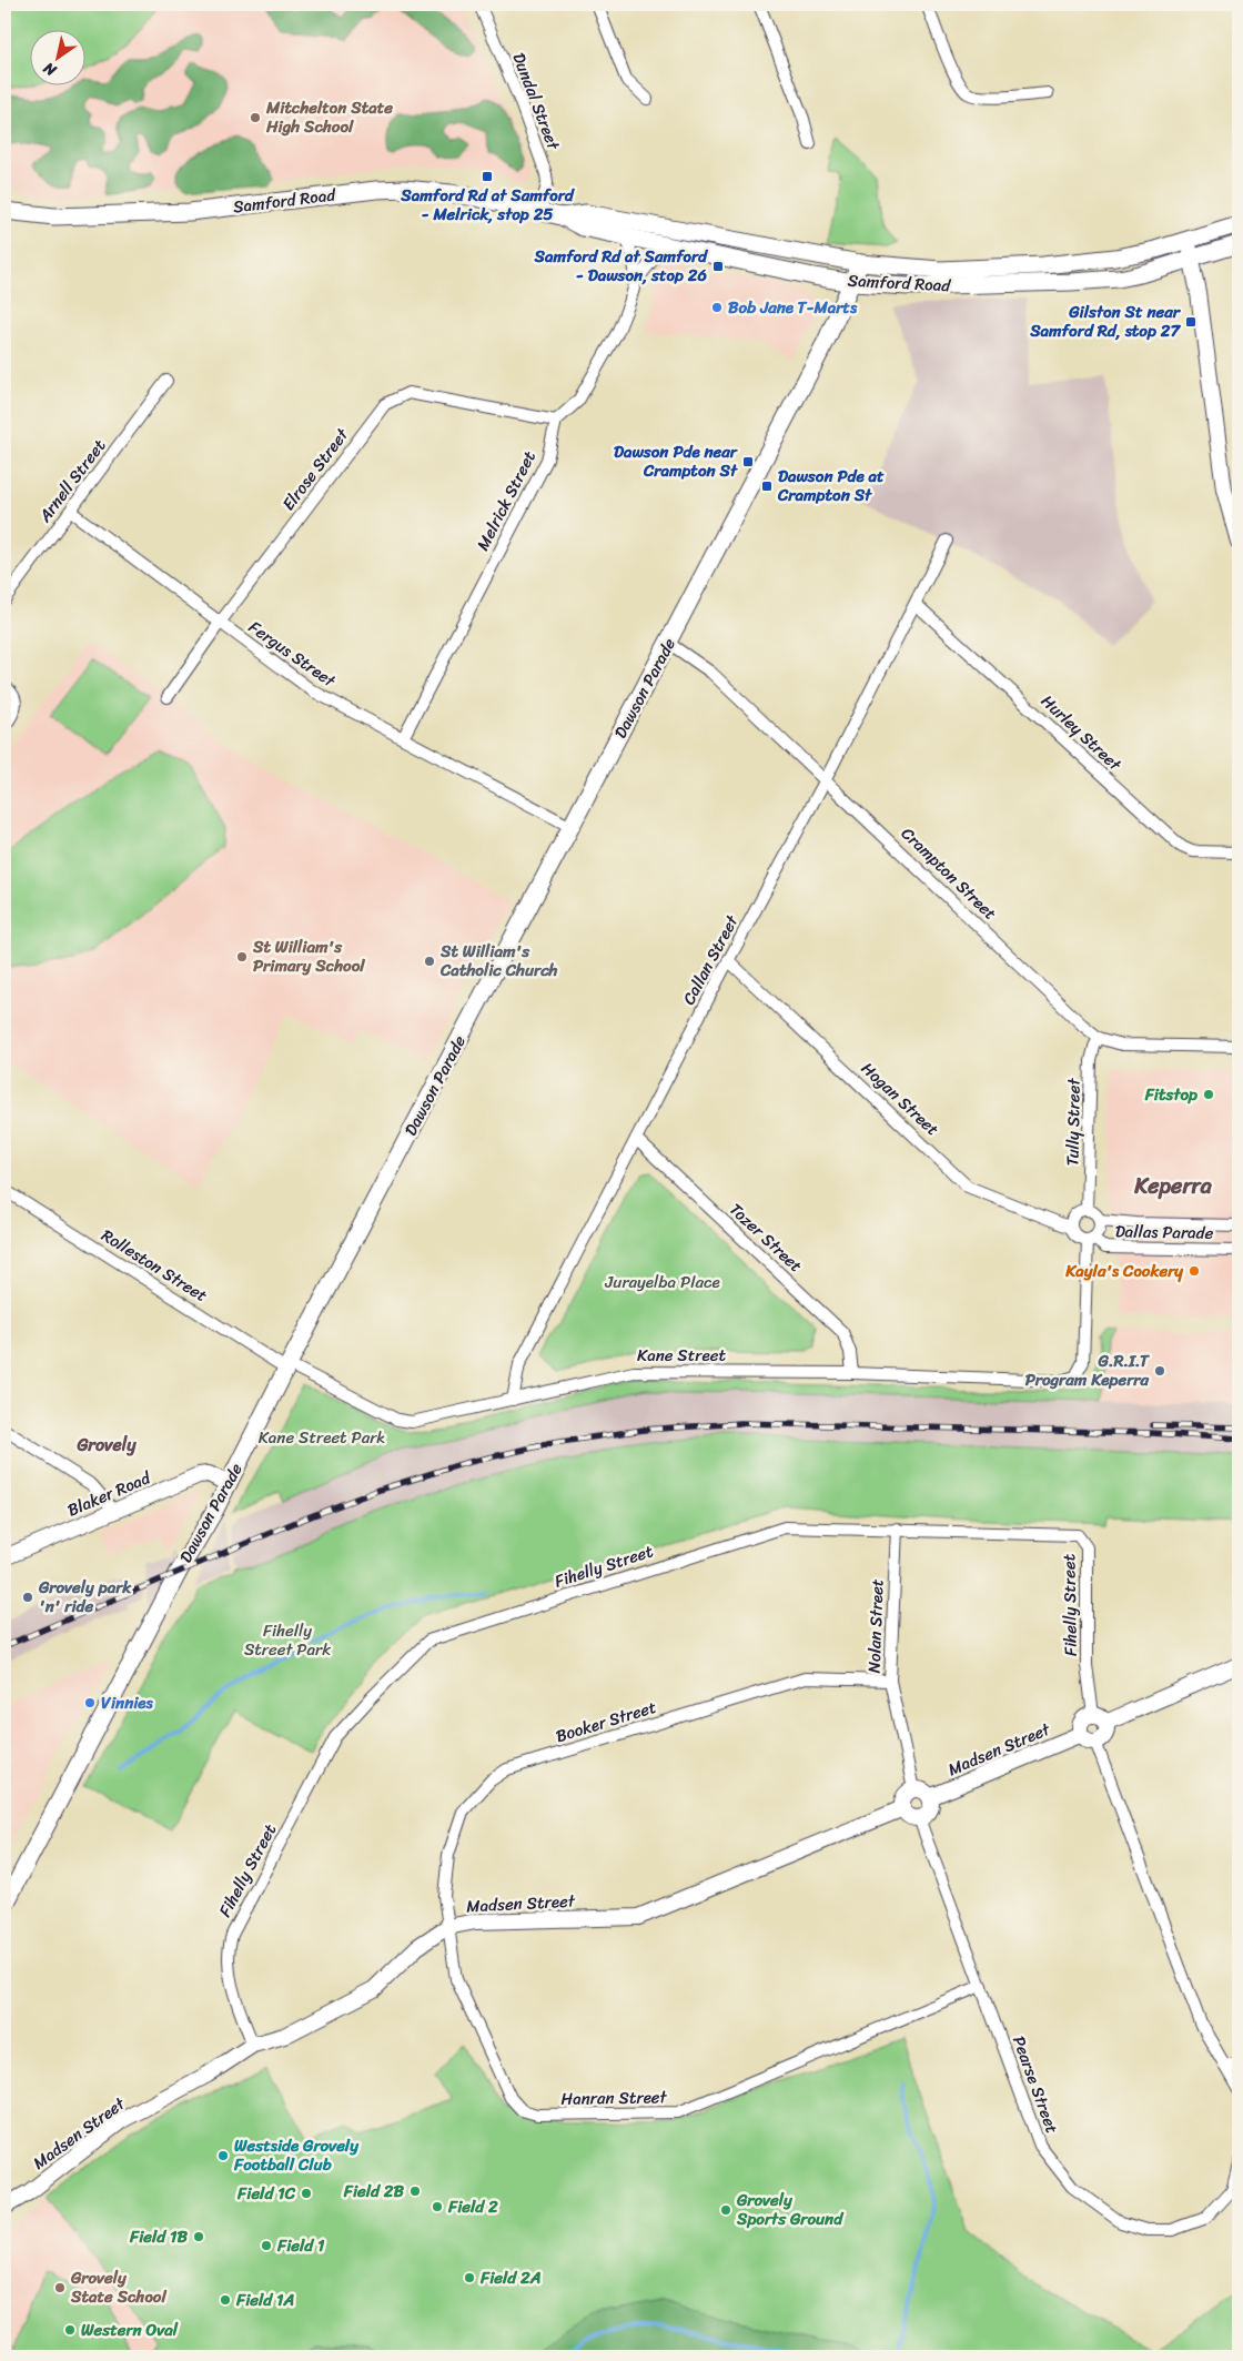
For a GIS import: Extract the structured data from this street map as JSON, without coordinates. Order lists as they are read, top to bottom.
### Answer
{
  "streets": {
    "main road": ["Samford Road", "Dawson Parade"],
    "street": [
      "Dundal Street",
      "Elrose Street",
      "Arnell Street",
      "Melrick Street",
      "Fergus Street",
      "Hurley Street",
      "Crampton Street",
      "Callan Street",
      "Hogan Street",
      "Tully Street",
      "Dallas Parade",
      "Tozer Street",
      "Rolleston Street",
      "Kane Street",
      "Blaker Road",
      "Fihelly Street",
      "Nolan Street",
      "Booker Street",
      "Madsen Street",
      "Pearse Street",
      "Hanran Street"
    ]
  },
  "crossings": [
    ["Dundal Street", "Samford Road"],
    ["Samford Road", "Dawson Parade"],
    ["Elrose Street", "Melrick Street"],
    ["Elrose Street", "Fergus Street"],
    ["Arnell Street", "Fergus Street"],
    ["Melrick Street", "Fergus Street"],
    ["Fergus Street", "Dawson Parade"],
    ["Dawson Parade", "Crampton Street"],
    ["Dawson Parade", "Rolleston Street"],
    ["Dawson Parade", "Kane Street"],
    ["Dawson Parade", "Blaker Road"],
    ["Hurley Street", "Callan Street"],
    ["Crampton Street", "Callan Street"],
    ["Crampton Street", "Tully Street"],
    ["Callan Street", "Hogan Street"],
    ["Callan Street", "Tozer Street"],
    ["Callan Street", "Kane Street"],
    ["Hogan Street", "Tully Street"],
    ["Hogan Street", "Dallas Parade"],
    ["Hogan Street", "Kane Street"],
    ["Tully Street", "Dallas Parade"],
    ["Tully Street", "Kane Street"],
    ["Dallas Parade", "Kane Street"],
    ["Tozer Street", "Kane Street"],
    ["Rolleston Street", "Kane Street"],
    ["Fihelly Street", "Nolan Street"],
    ["Fihelly Street", "Madsen Street"],
    ["Nolan Street", "Booker Street"],
    ["Nolan Street", "Madsen Street"],
    ["Nolan Street", "Pearse Street"],
    ["Booker Street", "Madsen Street"],
    ["Booker Street", "Hanran Street"],
    ["Madsen Street", "Pearse Street"],
    ["Madsen Street", "Hanran Street"],
    ["Pearse Street", "Hanran Street"]
  ],
  "districts": ["Keperra", "Grovely"],
  "parks": ["Jurayelba Place", "Kane Street Park", "Fihelly Street Park"],
  "places": {
    "other": [
      "Mitchelton State High School",
      "Bob Jane T-Marts",
      "St William's Primary School",
      "St William's Catholic Church",
      "Fitstop",
      "Kayla's Cookery",
      "G.R.I.T Program Keperra",
      "Grovely park 'n' ride",
      "Vinnies",
      "Westside Grovely Football Club",
      "Field 2B",
      "Field 1C",
      "Field 2",
      "Grovely Sports Ground",
      "Field 1B",
      "Field 1",
      "Field 2A",
      "Grovely State School",
      "Field 1A",
      "Western Oval"
    ],
    "transit": [
      "Samford Rd at Samford - Melrick, stop 25",
      "Samford Rd at Samford - Dawson, stop 26",
      "Gilston St near Samford Rd, stop 27",
      "Dawson Pde near Crampton St",
      "Dawson Pde at Crampton St"
    ]
  },
  "north": "bottom left"
}
